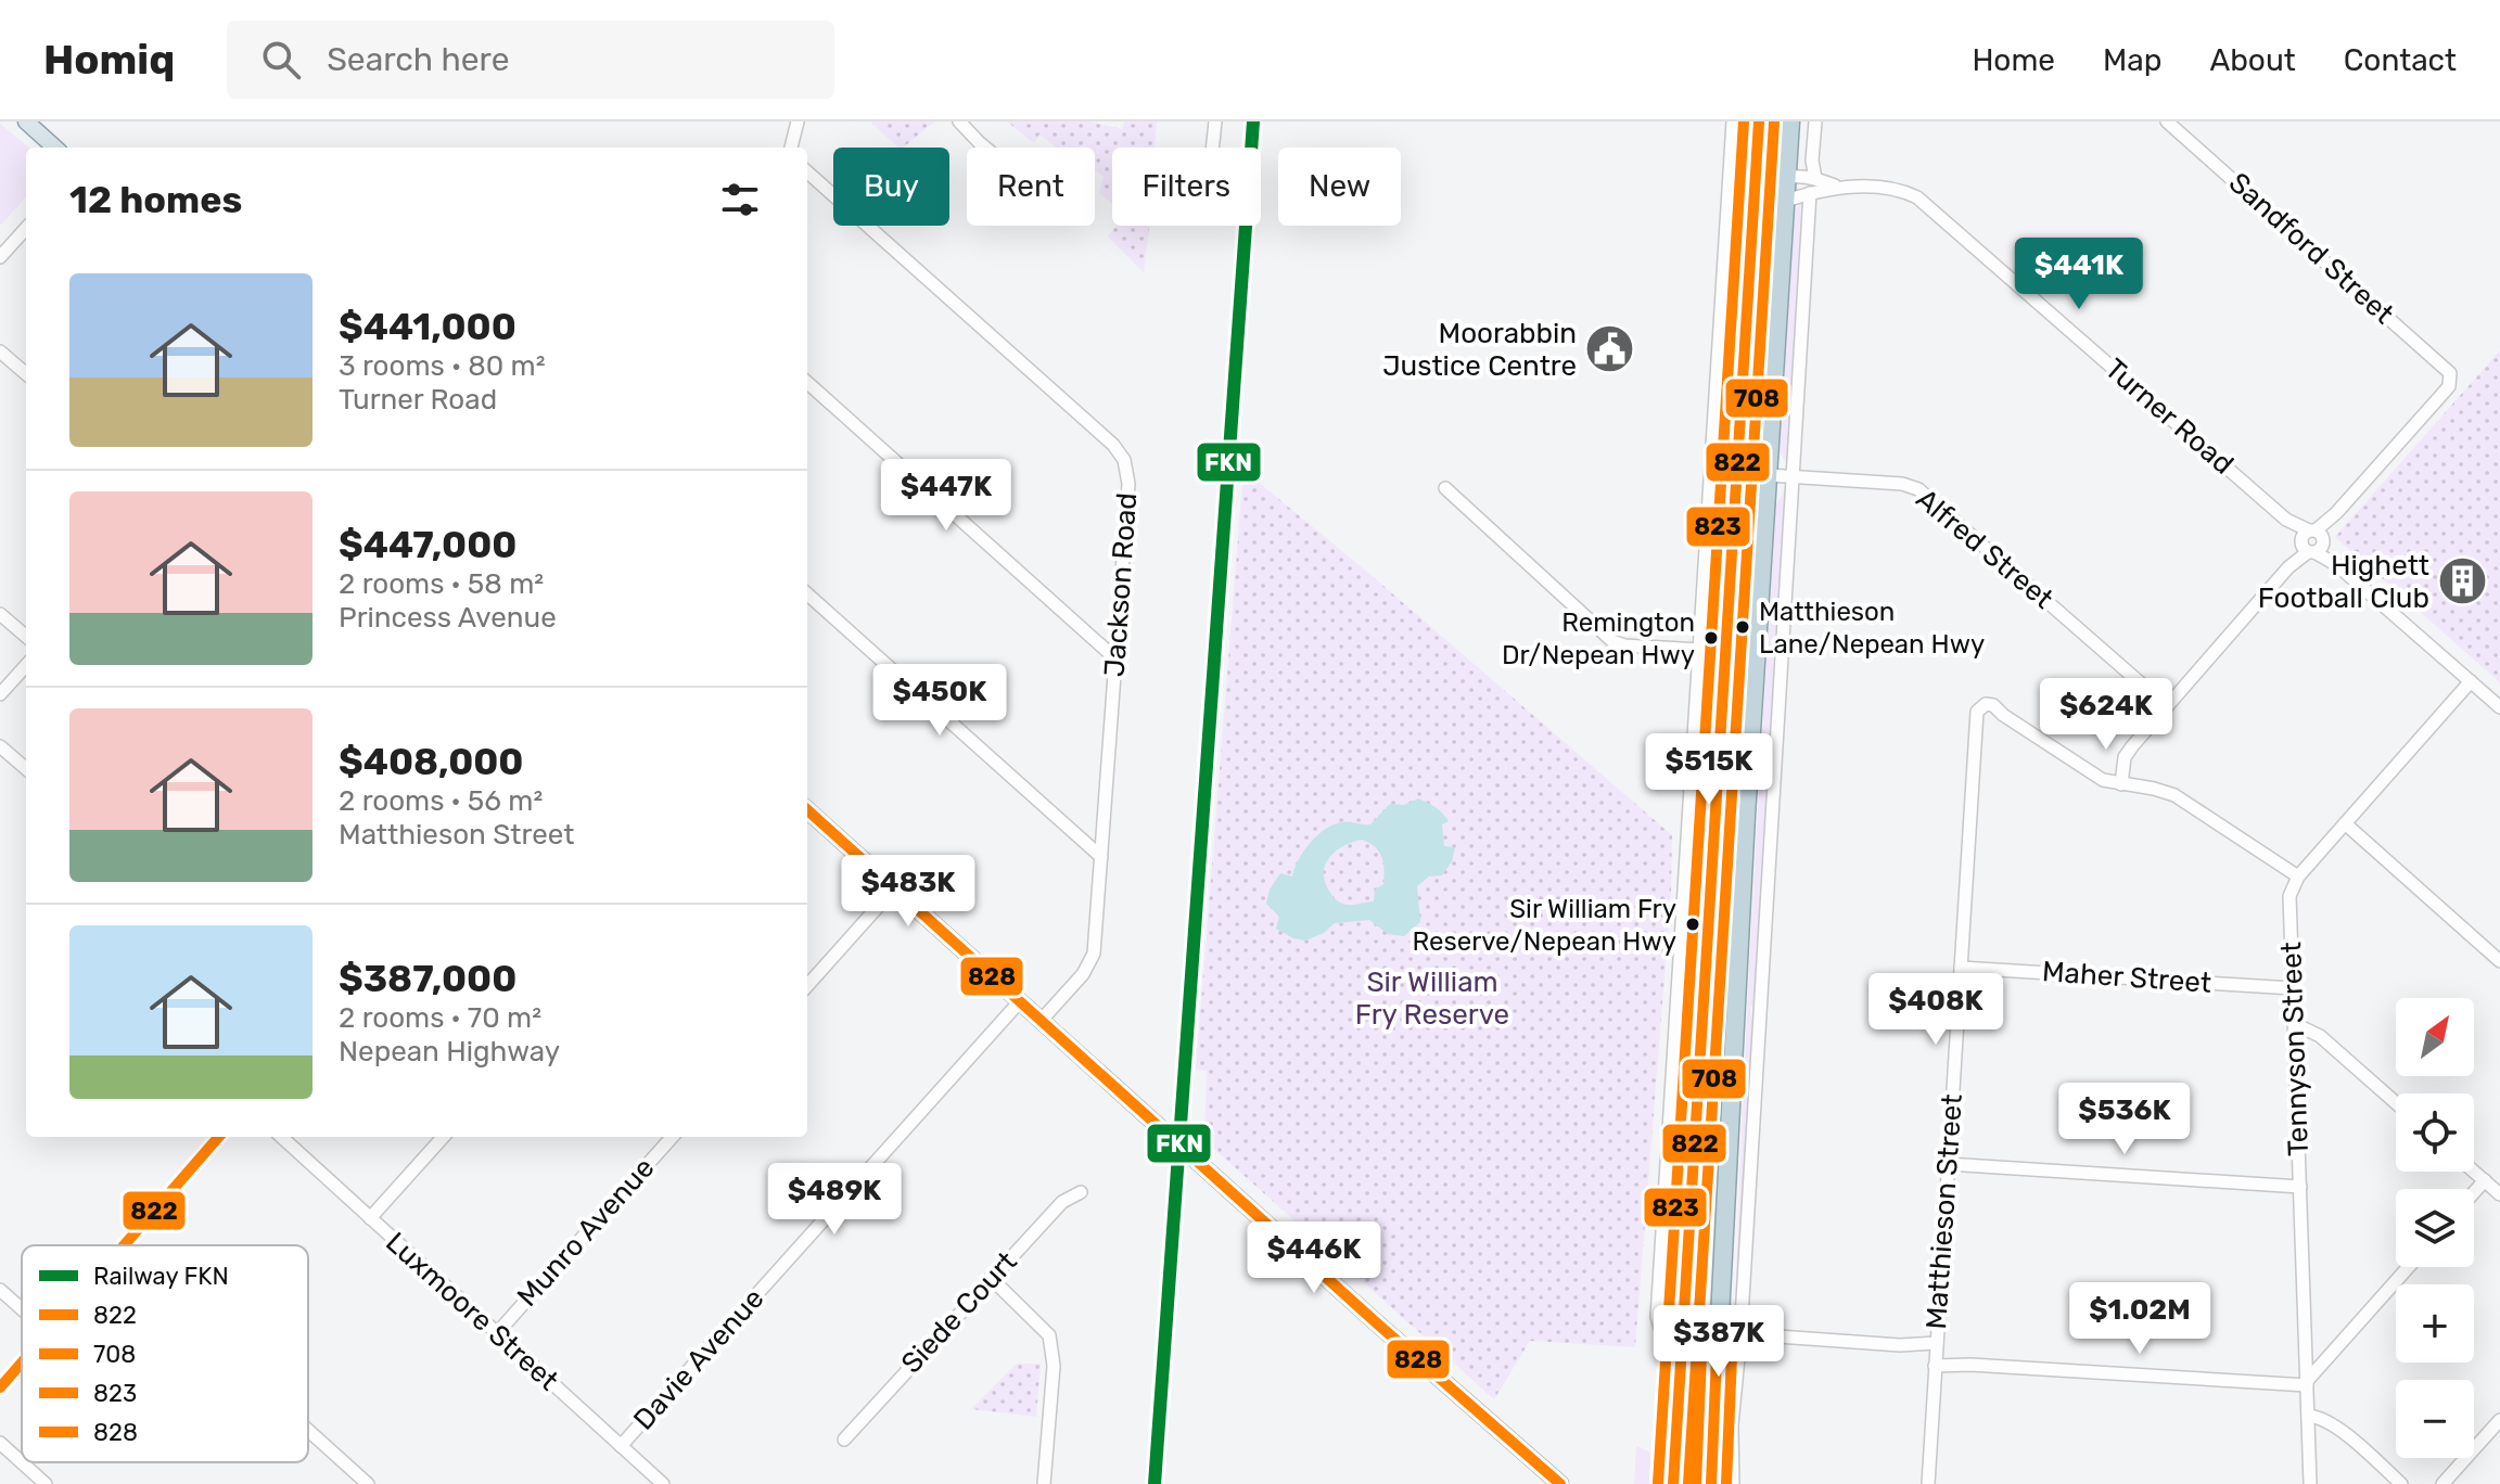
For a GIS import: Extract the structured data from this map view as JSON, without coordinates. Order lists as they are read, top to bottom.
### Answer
{
  "streets": {
    "street": [
      "Sandford Street",
      "Turner Road",
      "Alfred Street",
      "Jackson Road",
      "Maher Street",
      "Tennyson Street",
      "Matthieson Street",
      "Munro Avenue",
      "Luxmoore Street",
      "Siede Court",
      "Davie Avenue"
    ]
  },
  "crossings": [
    ["Sandford Street", "Turner Road"],
    ["Maher Street", "Tennyson Street"],
    ["Maher Street", "Matthieson Street"],
    ["Munro Avenue", "Luxmoore Street"],
    ["Luxmoore Street", "Davie Avenue"]
  ],
  "parks": ["Sir William Fry Reserve"],
  "places": {
    "public building": ["Moorabbin Justice Centre"],
    "building": ["Highett Football Club"],
    "other": ["Matthieson Lane/Nepean Hwy", "Remington Dr/Nepean Hwy", "Sir William Fry Reserve/Nepean Hwy"]
  },
  "lines": [
    "rail line FKN",
    "transit line 822",
    "transit line 823",
    "transit line 708",
    "transit line 828"
  ],
  "legend": [
    "Railway FKN",
    "822",
    "708",
    "823",
    "828"
  ],
  "north": "top right",
  "page": {
    "header": "Homiq",
    "search": "Search here",
    "nav": [
      "Home",
      "Map",
      "About",
      "Contact"
    ],
    "chip": [
      "Buy",
      "Rent",
      "Filters",
      "New"
    ],
    "heading": "12 homes",
    "price": [
      "$441K",
      "$447K",
      "$450K",
      "$624K",
      "$515K",
      "$483K",
      "$408K",
      "$536K",
      "$489K",
      "$446K",
      "$1.02M",
      "$387K"
    ],
    "list": [
      {
        "name": "$441,000",
        "note": "3 rooms · 80 m² · Turner Road"
      },
      {
        "name": "$447,000",
        "note": "2 rooms · 58 m² · Princess Avenue"
      },
      {
        "name": "$408,000",
        "note": "2 rooms · 56 m² · Matthieson Street"
      },
      {
        "name": "$387,000",
        "note": "2 rooms · 70 m² · Nepean Highway"
      }
    ],
    "map_buttons": ["+", "−"]
  }
}
